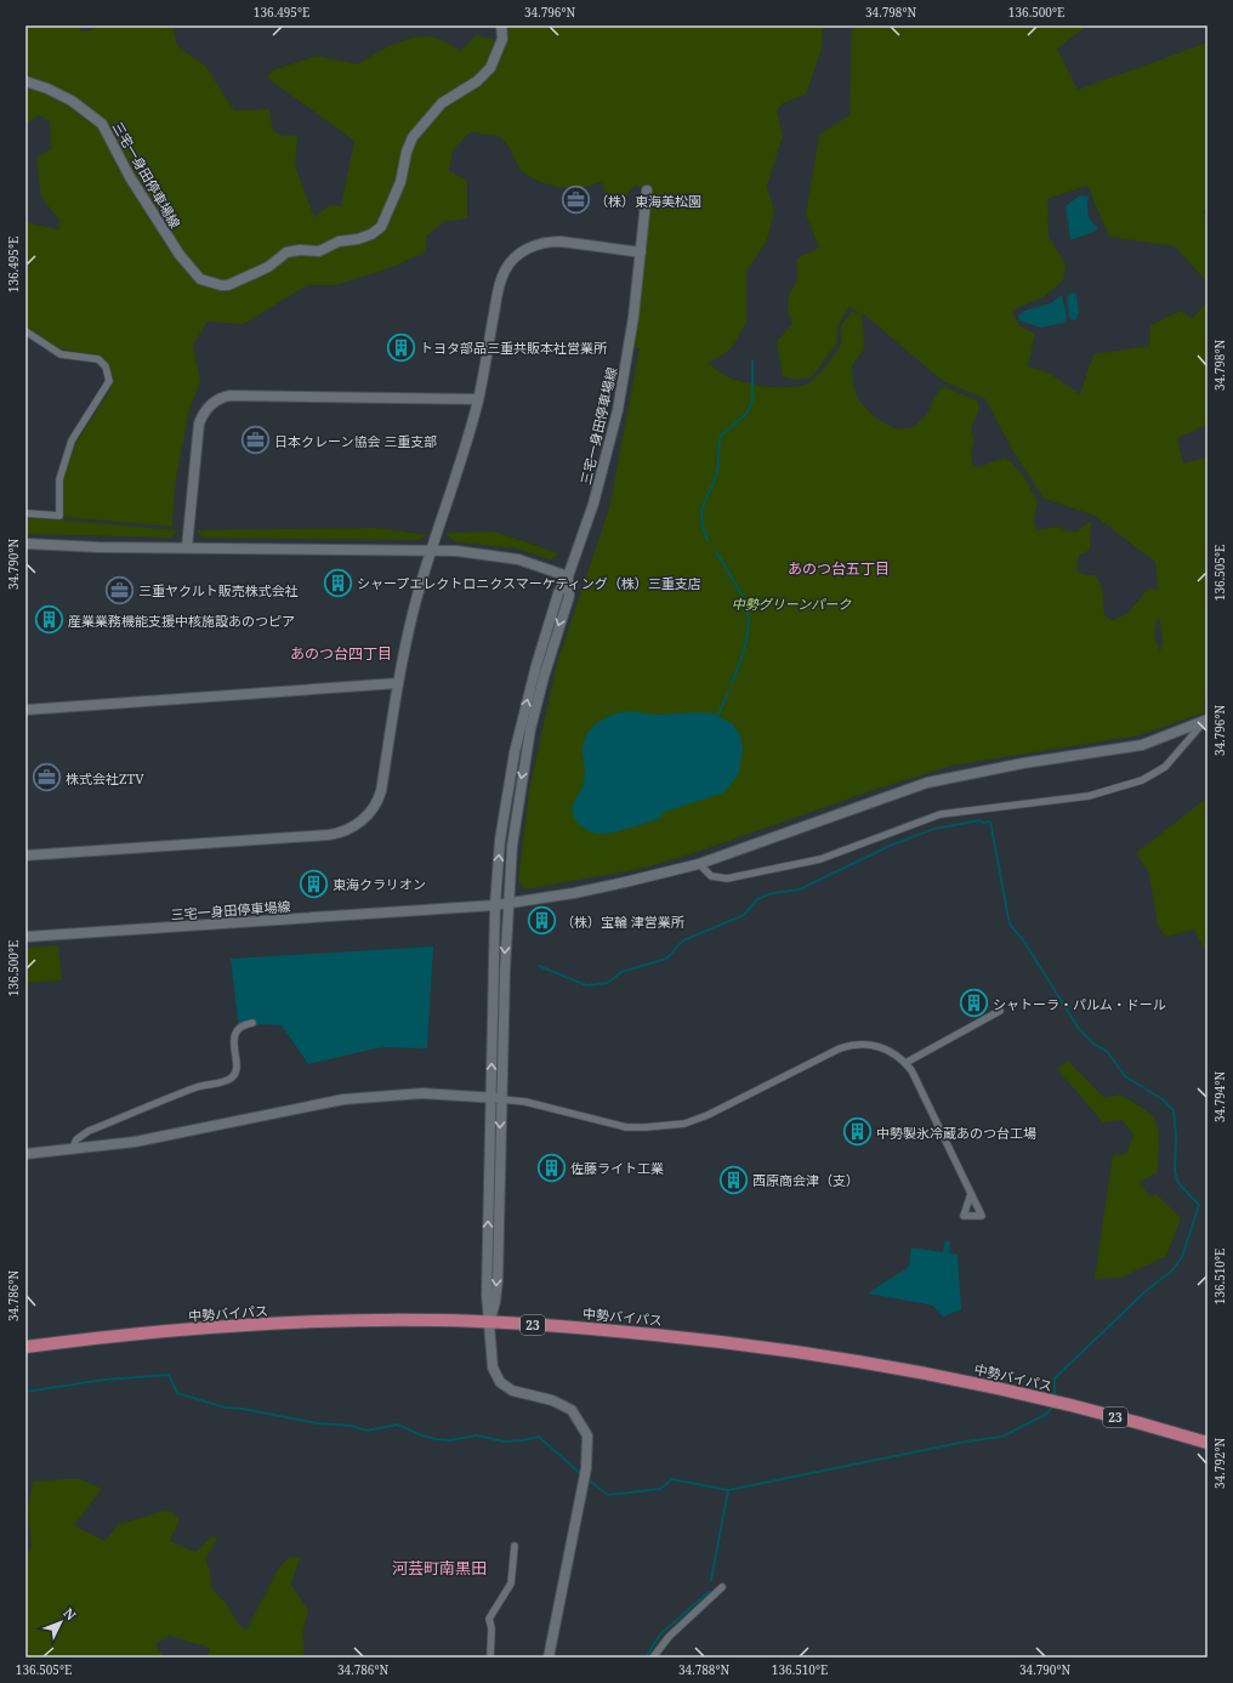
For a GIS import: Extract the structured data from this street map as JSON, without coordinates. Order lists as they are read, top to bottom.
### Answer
{
  "streets": {
    "highway": ["中勢バイパス", "23"],
    "street": ["三宅一身田停車場線"]
  },
  "districts": ["あのつ台五丁目", "あのつ台四丁目", "河芸町南黒田"],
  "parks": ["中勢グリーンパーク"],
  "places": {
    "office": [
      "（株）東海美松園",
      "日本クレーン協会 三重支部",
      "三重ヤクルト販売株式会社",
      "株式会社ZTV"
    ],
    "building": [
      "トヨタ部品三重共販本社営業所",
      "シャープエレクトロニクスマーケティング（株）三重支店",
      "産業業務機能支援中核施設あのつピア",
      "東海クラリオン",
      "（株）宝輪 津営業所",
      "シャトーラ・パルム・ドール",
      "中勢製氷冷蔵あのつ台工場",
      "佐藤ライト工業",
      "西原商会津（支）"
    ]
  },
  "north": "top right",
  "coordinates": [
    "136.495°E",
    "34.796°N",
    "34.798°N",
    "136.500°E",
    "34.790°N",
    "136.505°E",
    "34.794°N",
    "136.510°E",
    "34.786°N",
    "34.792°N",
    "34.788°N"
  ]
}
